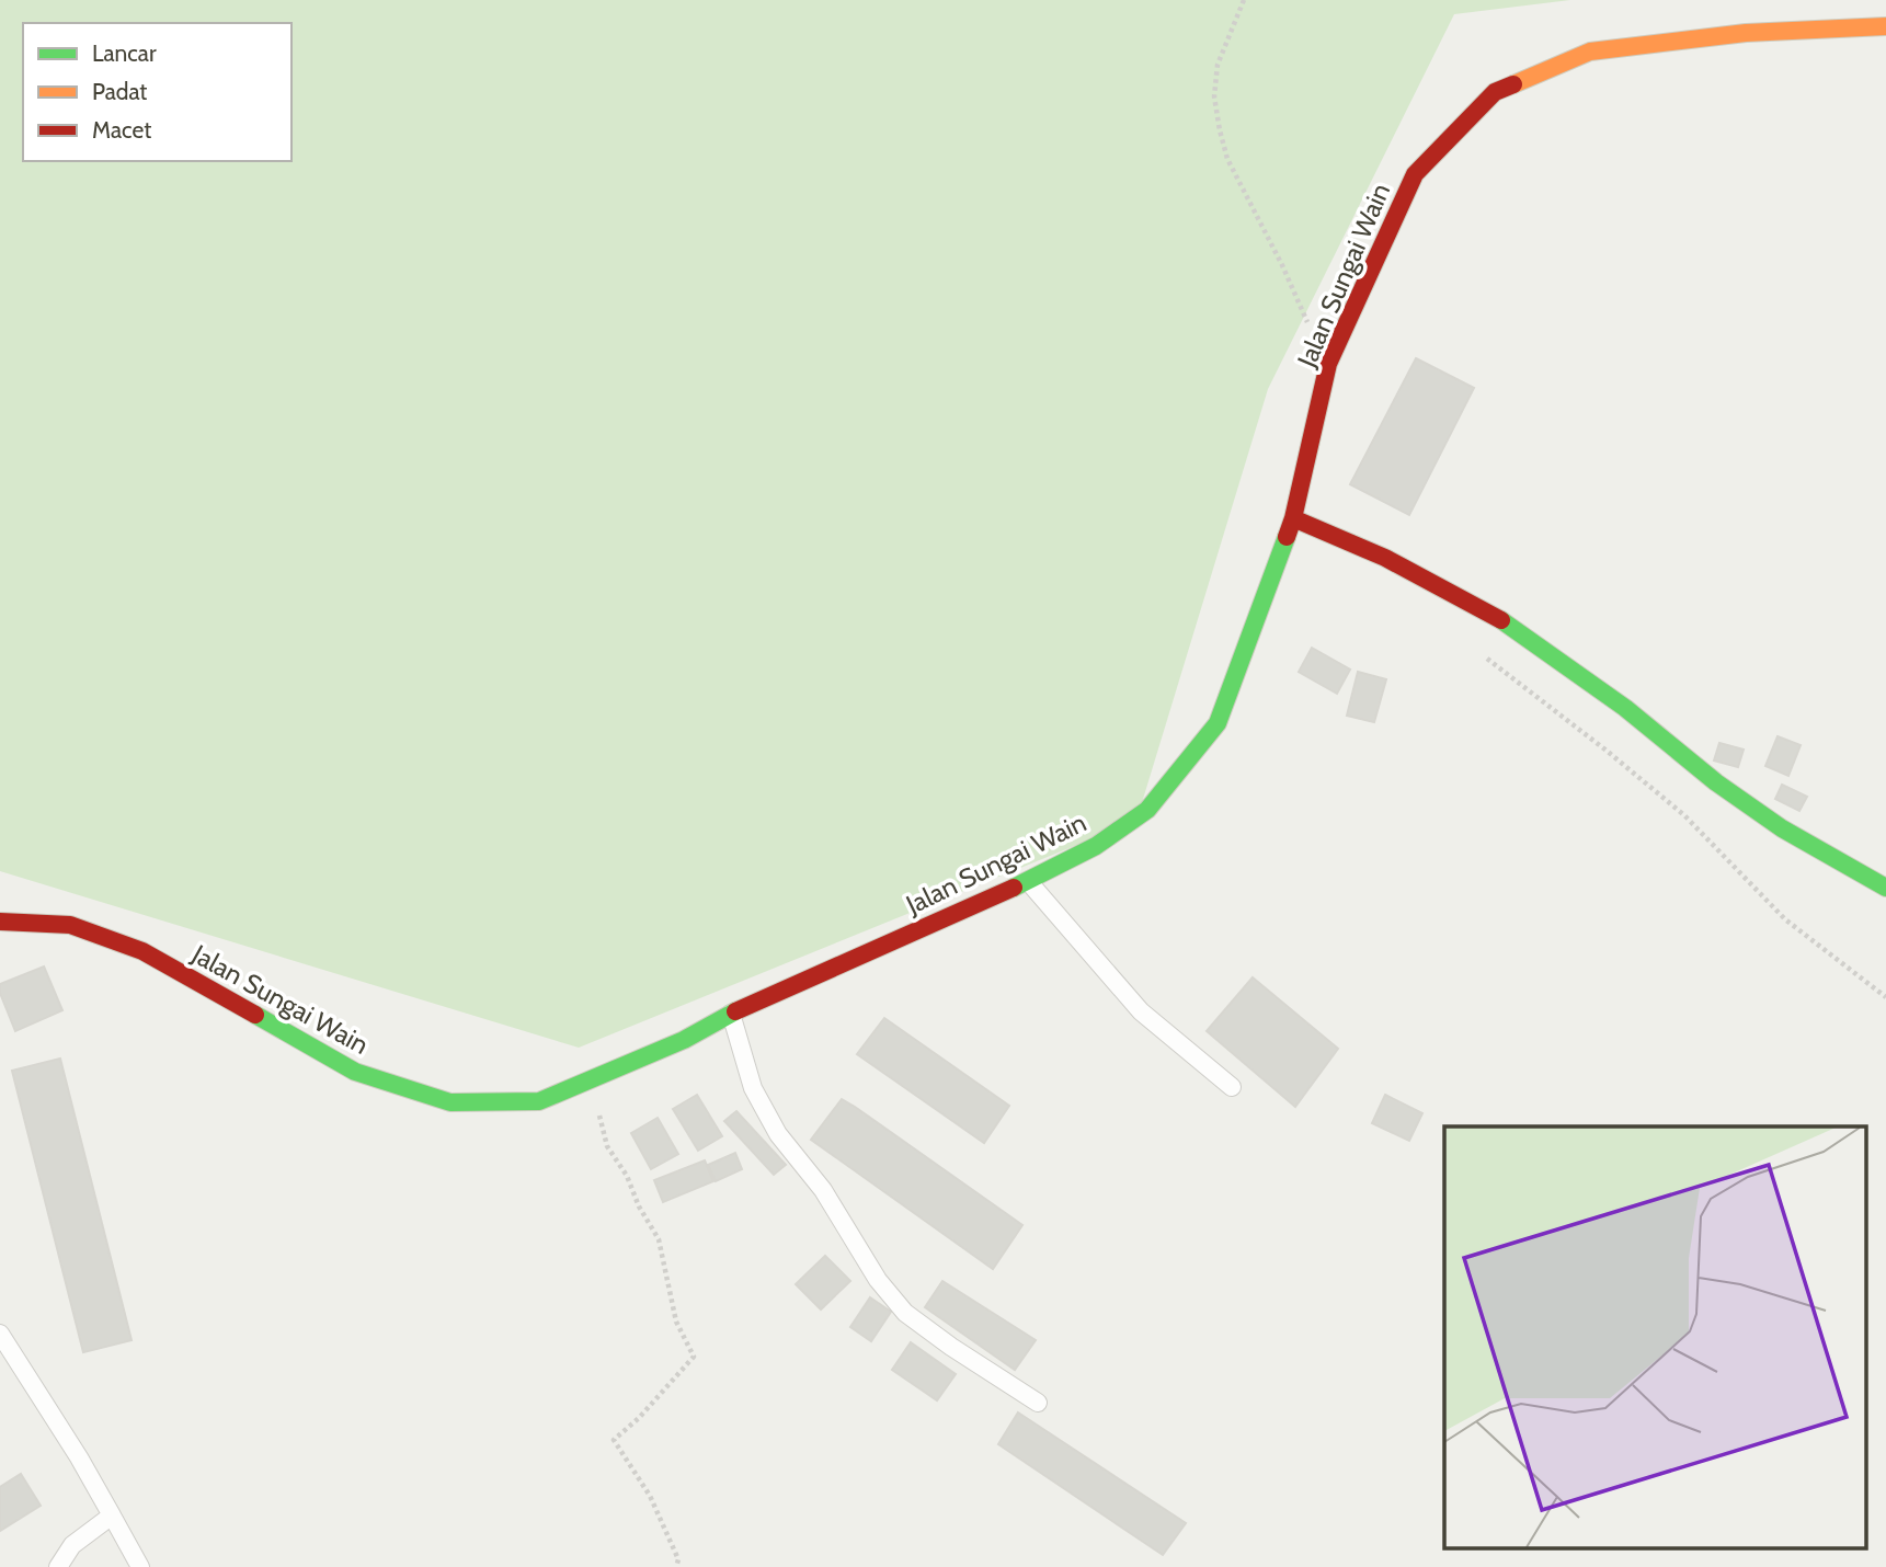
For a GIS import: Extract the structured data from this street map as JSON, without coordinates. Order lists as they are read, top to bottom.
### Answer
{
  "streets": {
    "street": ["Jalan Sungai Wain"]
  },
  "legend": ["Lancar", "Padat", "Macet"]
}
